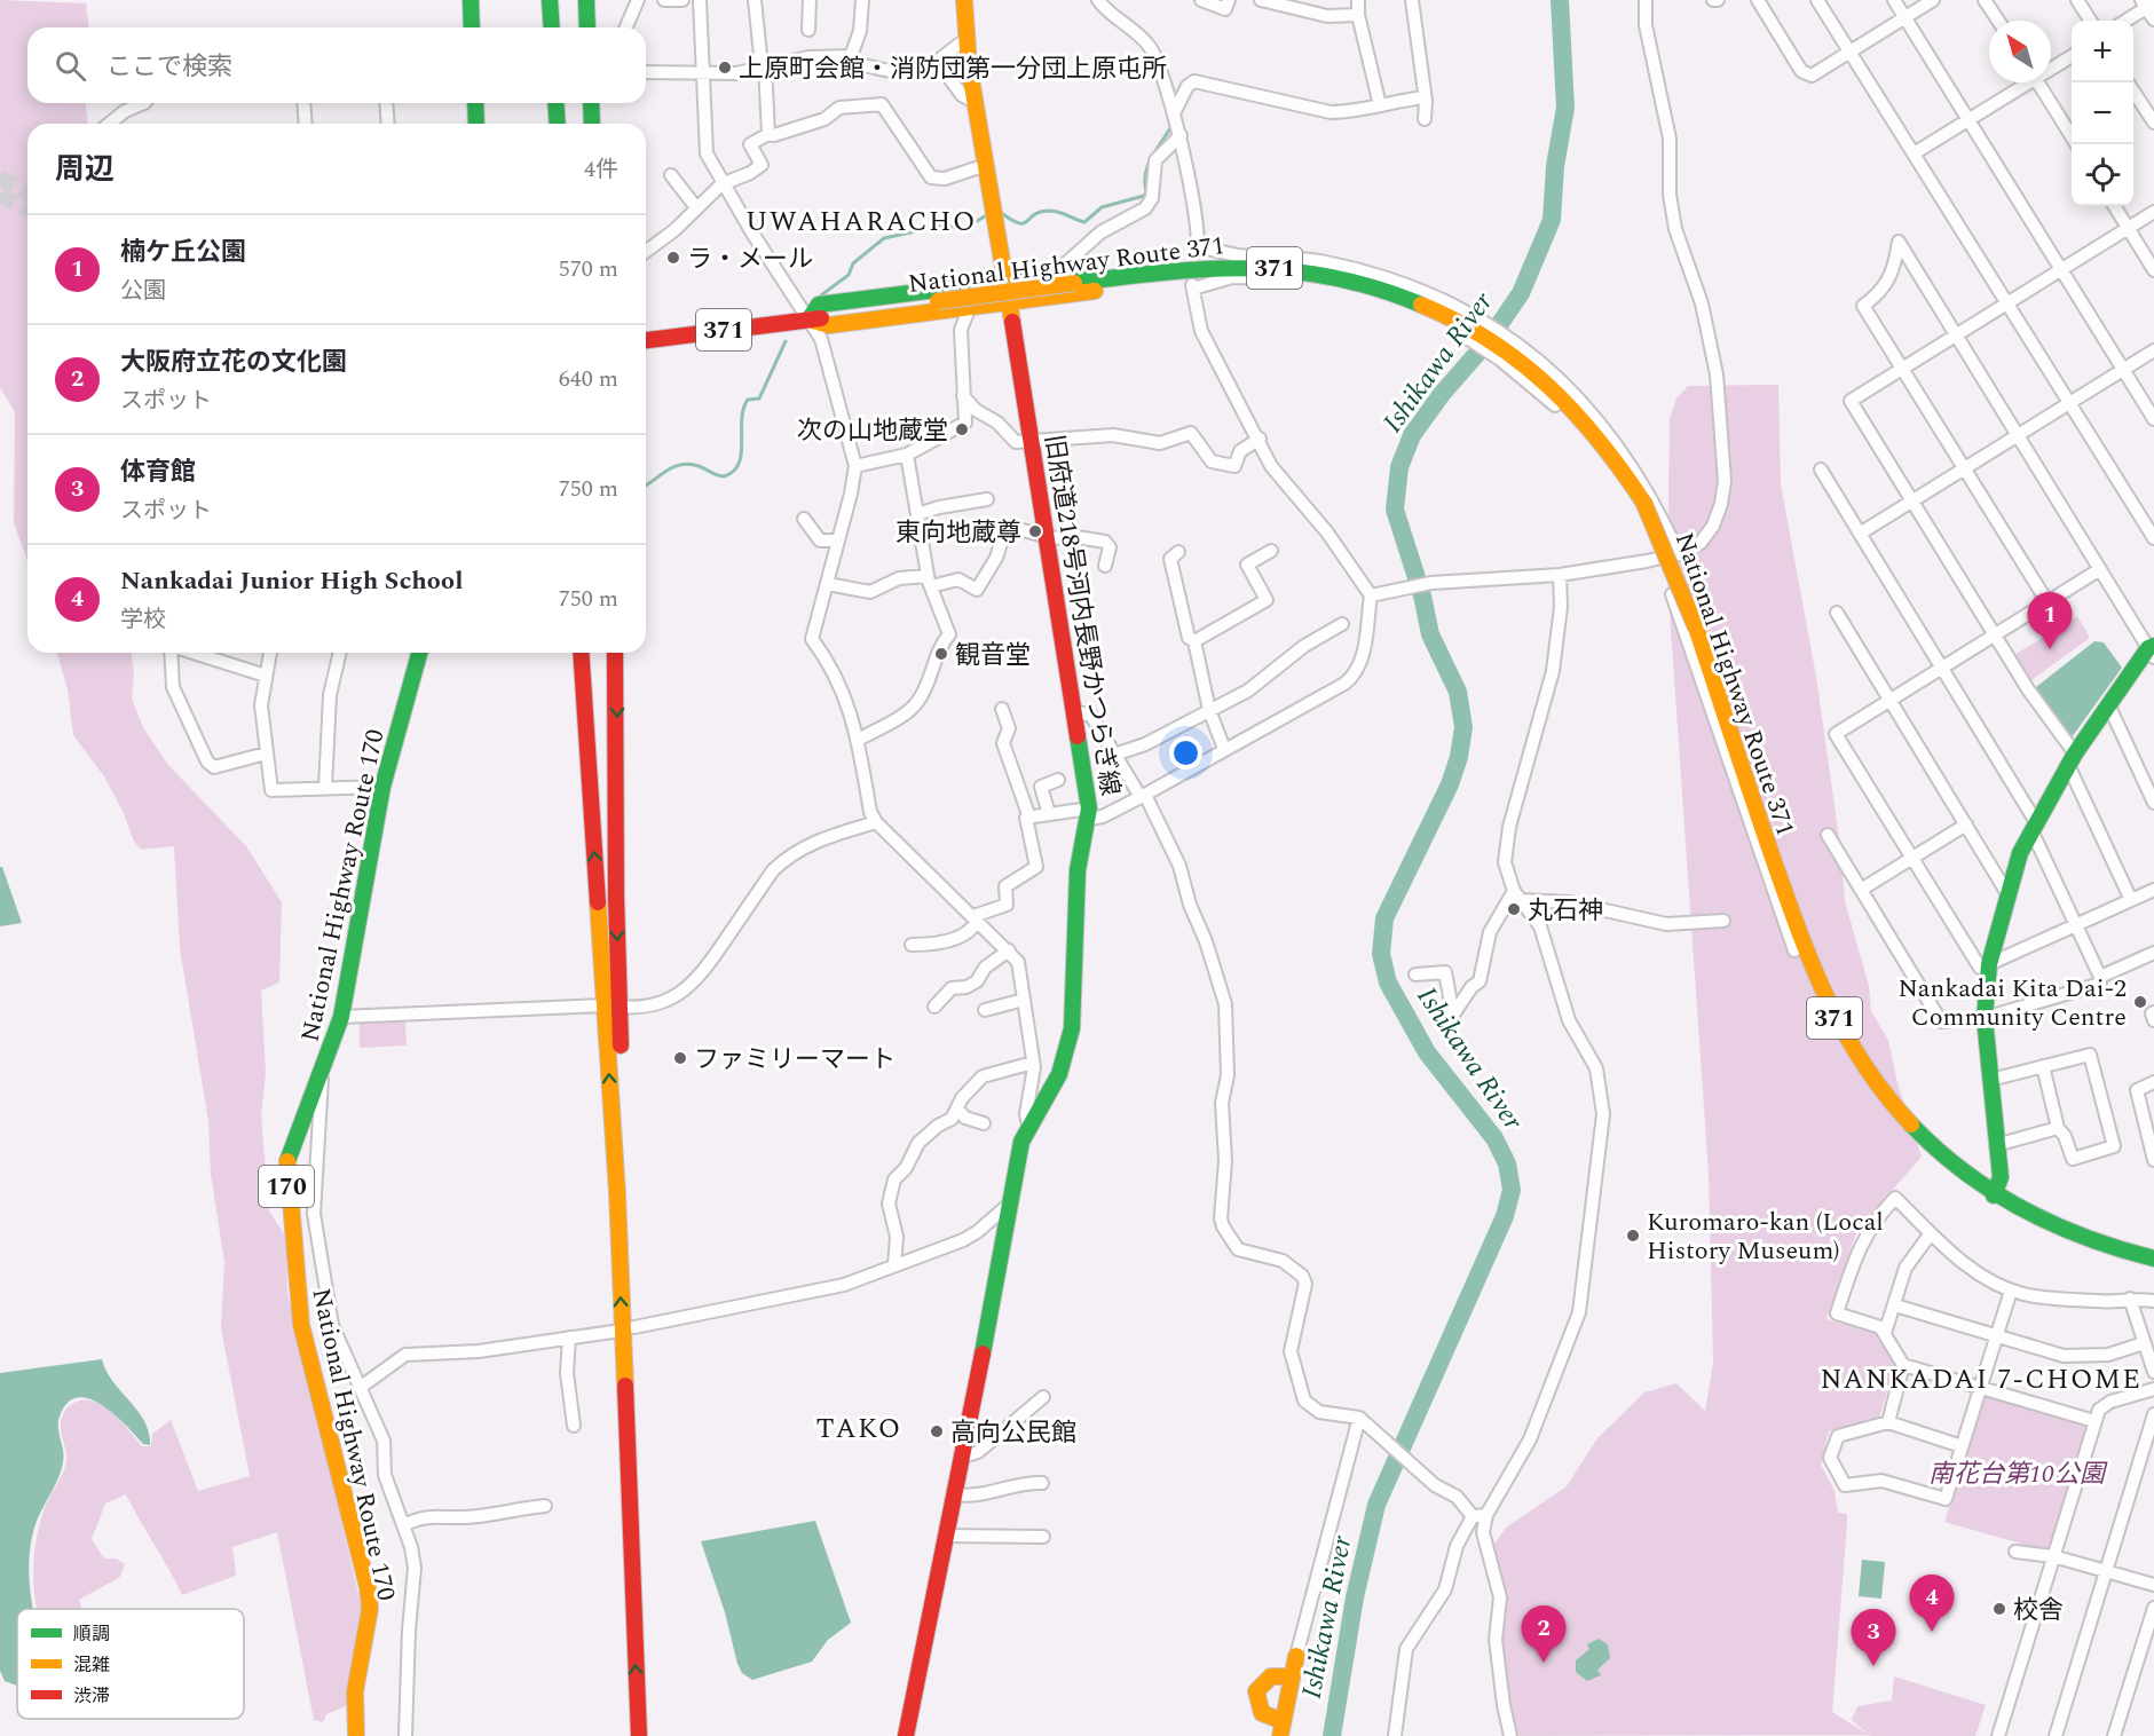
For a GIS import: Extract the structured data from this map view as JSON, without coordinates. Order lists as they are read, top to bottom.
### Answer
{
  "streets": {
    "main road": [
      "National Highway Route 371",
      "371",
      "旧府道218号河内長野かつらぎ線",
      "National Highway Route 170",
      "170"
    ]
  },
  "districts": ["UWAHARACHO", "NANKADAI 7-CHOME", "TAKO"],
  "water": ["Ishikawa River"],
  "parks": ["南花台第10公園"],
  "places": [
    "上原町会館・消防団第一分団上原屯所",
    "ラ・メール",
    "次の山地蔵堂",
    "東向地蔵尊",
    "観音堂",
    "丸石神",
    "Nankadai Kita Dai-2 Community Centre",
    "ファミリーマート",
    "Kuromaro-kan (Local History Museum)",
    "高向公民館",
    "校舎"
  ],
  "legend": ["順調", "混雑", "渋滞"],
  "north": "top left",
  "page": {
    "map_buttons": ["+", "−"],
    "search": "ここで検索",
    "heading": ["周辺", "4件"],
    "list": [
      {
        "mark": "1",
        "name": "楠ケ丘公園",
        "note": "公園",
        "value": "570 m"
      },
      {
        "mark": "2",
        "name": "大阪府立花の文化園",
        "note": "スポット",
        "value": "640 m"
      },
      {
        "mark": "3",
        "name": "体育館",
        "note": "スポット",
        "value": "750 m"
      },
      {
        "mark": "4",
        "name": "Nankadai Junior High School",
        "note": "学校",
        "value": "750 m"
      }
    ],
    "pins": [
      "1",
      "4",
      "2",
      "3"
    ]
  }
}
